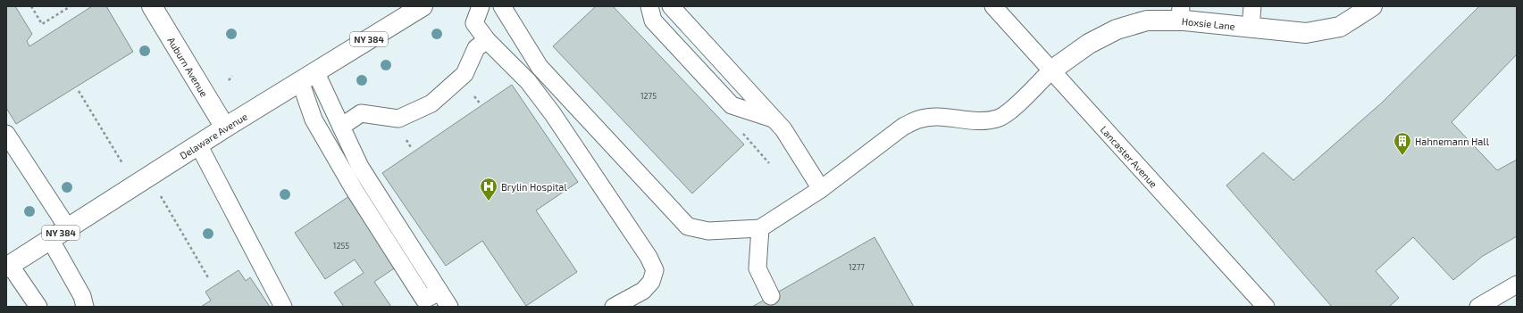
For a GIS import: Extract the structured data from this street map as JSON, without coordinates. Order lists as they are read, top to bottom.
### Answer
{
  "streets": {
    "street": [
      "Hoxsie Lane",
      "NY 384",
      "Auburn Avenue",
      "Delaware Avenue"
    ],
    "lane": ["Lancaster Avenue"]
  },
  "crossings": [
    ["Hoxsie Lane", "Lancaster Avenue"],
    ["Auburn Avenue", "Delaware Avenue"]
  ],
  "places": {
    "building": ["Hahnemann Hall"],
    "hospital": ["Brylin Hospital"]
  },
  "house_numbers": ["1275", "1255", "1277"]
}
